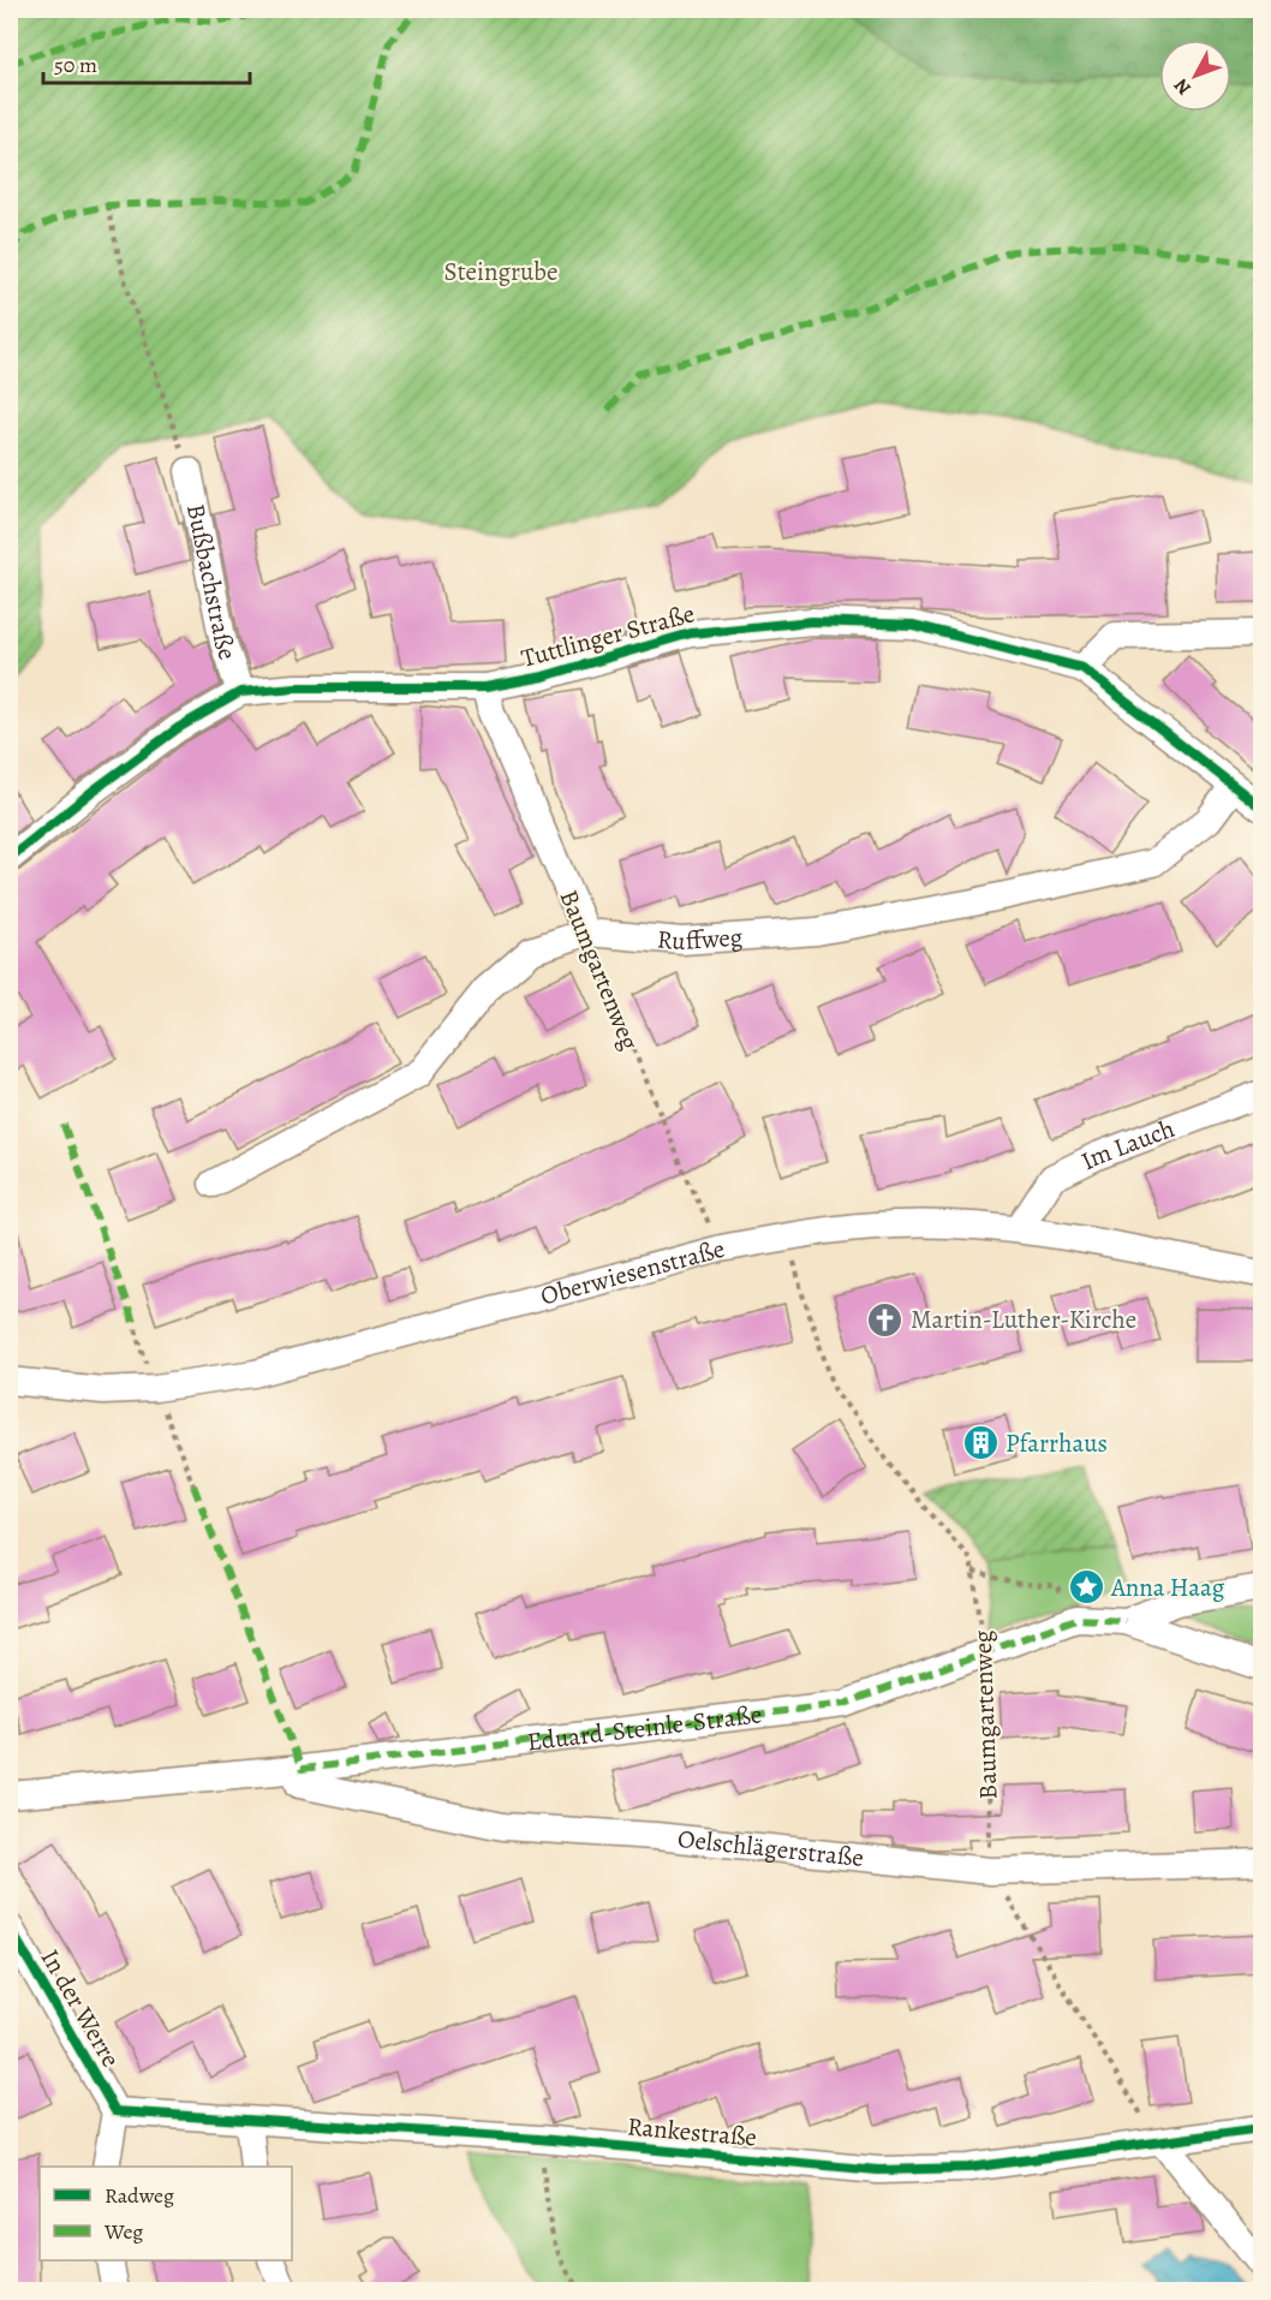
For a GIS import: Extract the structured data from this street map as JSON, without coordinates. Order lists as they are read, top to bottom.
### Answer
{
  "streets": {
    "street": [
      "Bußbachstraße",
      "Tuttlinger Straße",
      "Ruffweg",
      "Baumgartenweg",
      "Im Lauch",
      "Oberwiesenstraße",
      "Eduard-Steinle-Straße",
      "Oelschlägerstraße",
      "In der Werre",
      "Rankestraße"
    ]
  },
  "crossings": [
    ["Bußbachstraße", "Tuttlinger Straße"],
    ["Tuttlinger Straße", "Ruffweg"],
    ["Tuttlinger Straße", "Baumgartenweg"],
    ["Ruffweg", "Baumgartenweg"],
    ["Baumgartenweg", "Oberwiesenstraße"],
    ["Baumgartenweg", "Eduard-Steinle-Straße"],
    ["Baumgartenweg", "Oelschlägerstraße"],
    ["Im Lauch", "Oberwiesenstraße"],
    ["Eduard-Steinle-Straße", "Oelschlägerstraße"],
    ["In der Werre", "Rankestraße"]
  ],
  "parks": ["Steingrube"],
  "places": {
    "church": ["Martin-Luther-Kirche"],
    "building": ["Pfarrhaus"],
    "place": ["Anna Haag"]
  },
  "legend": ["Radweg", "Weg"],
  "scale_bar": "50 m",
  "north": "bottom left"
}
